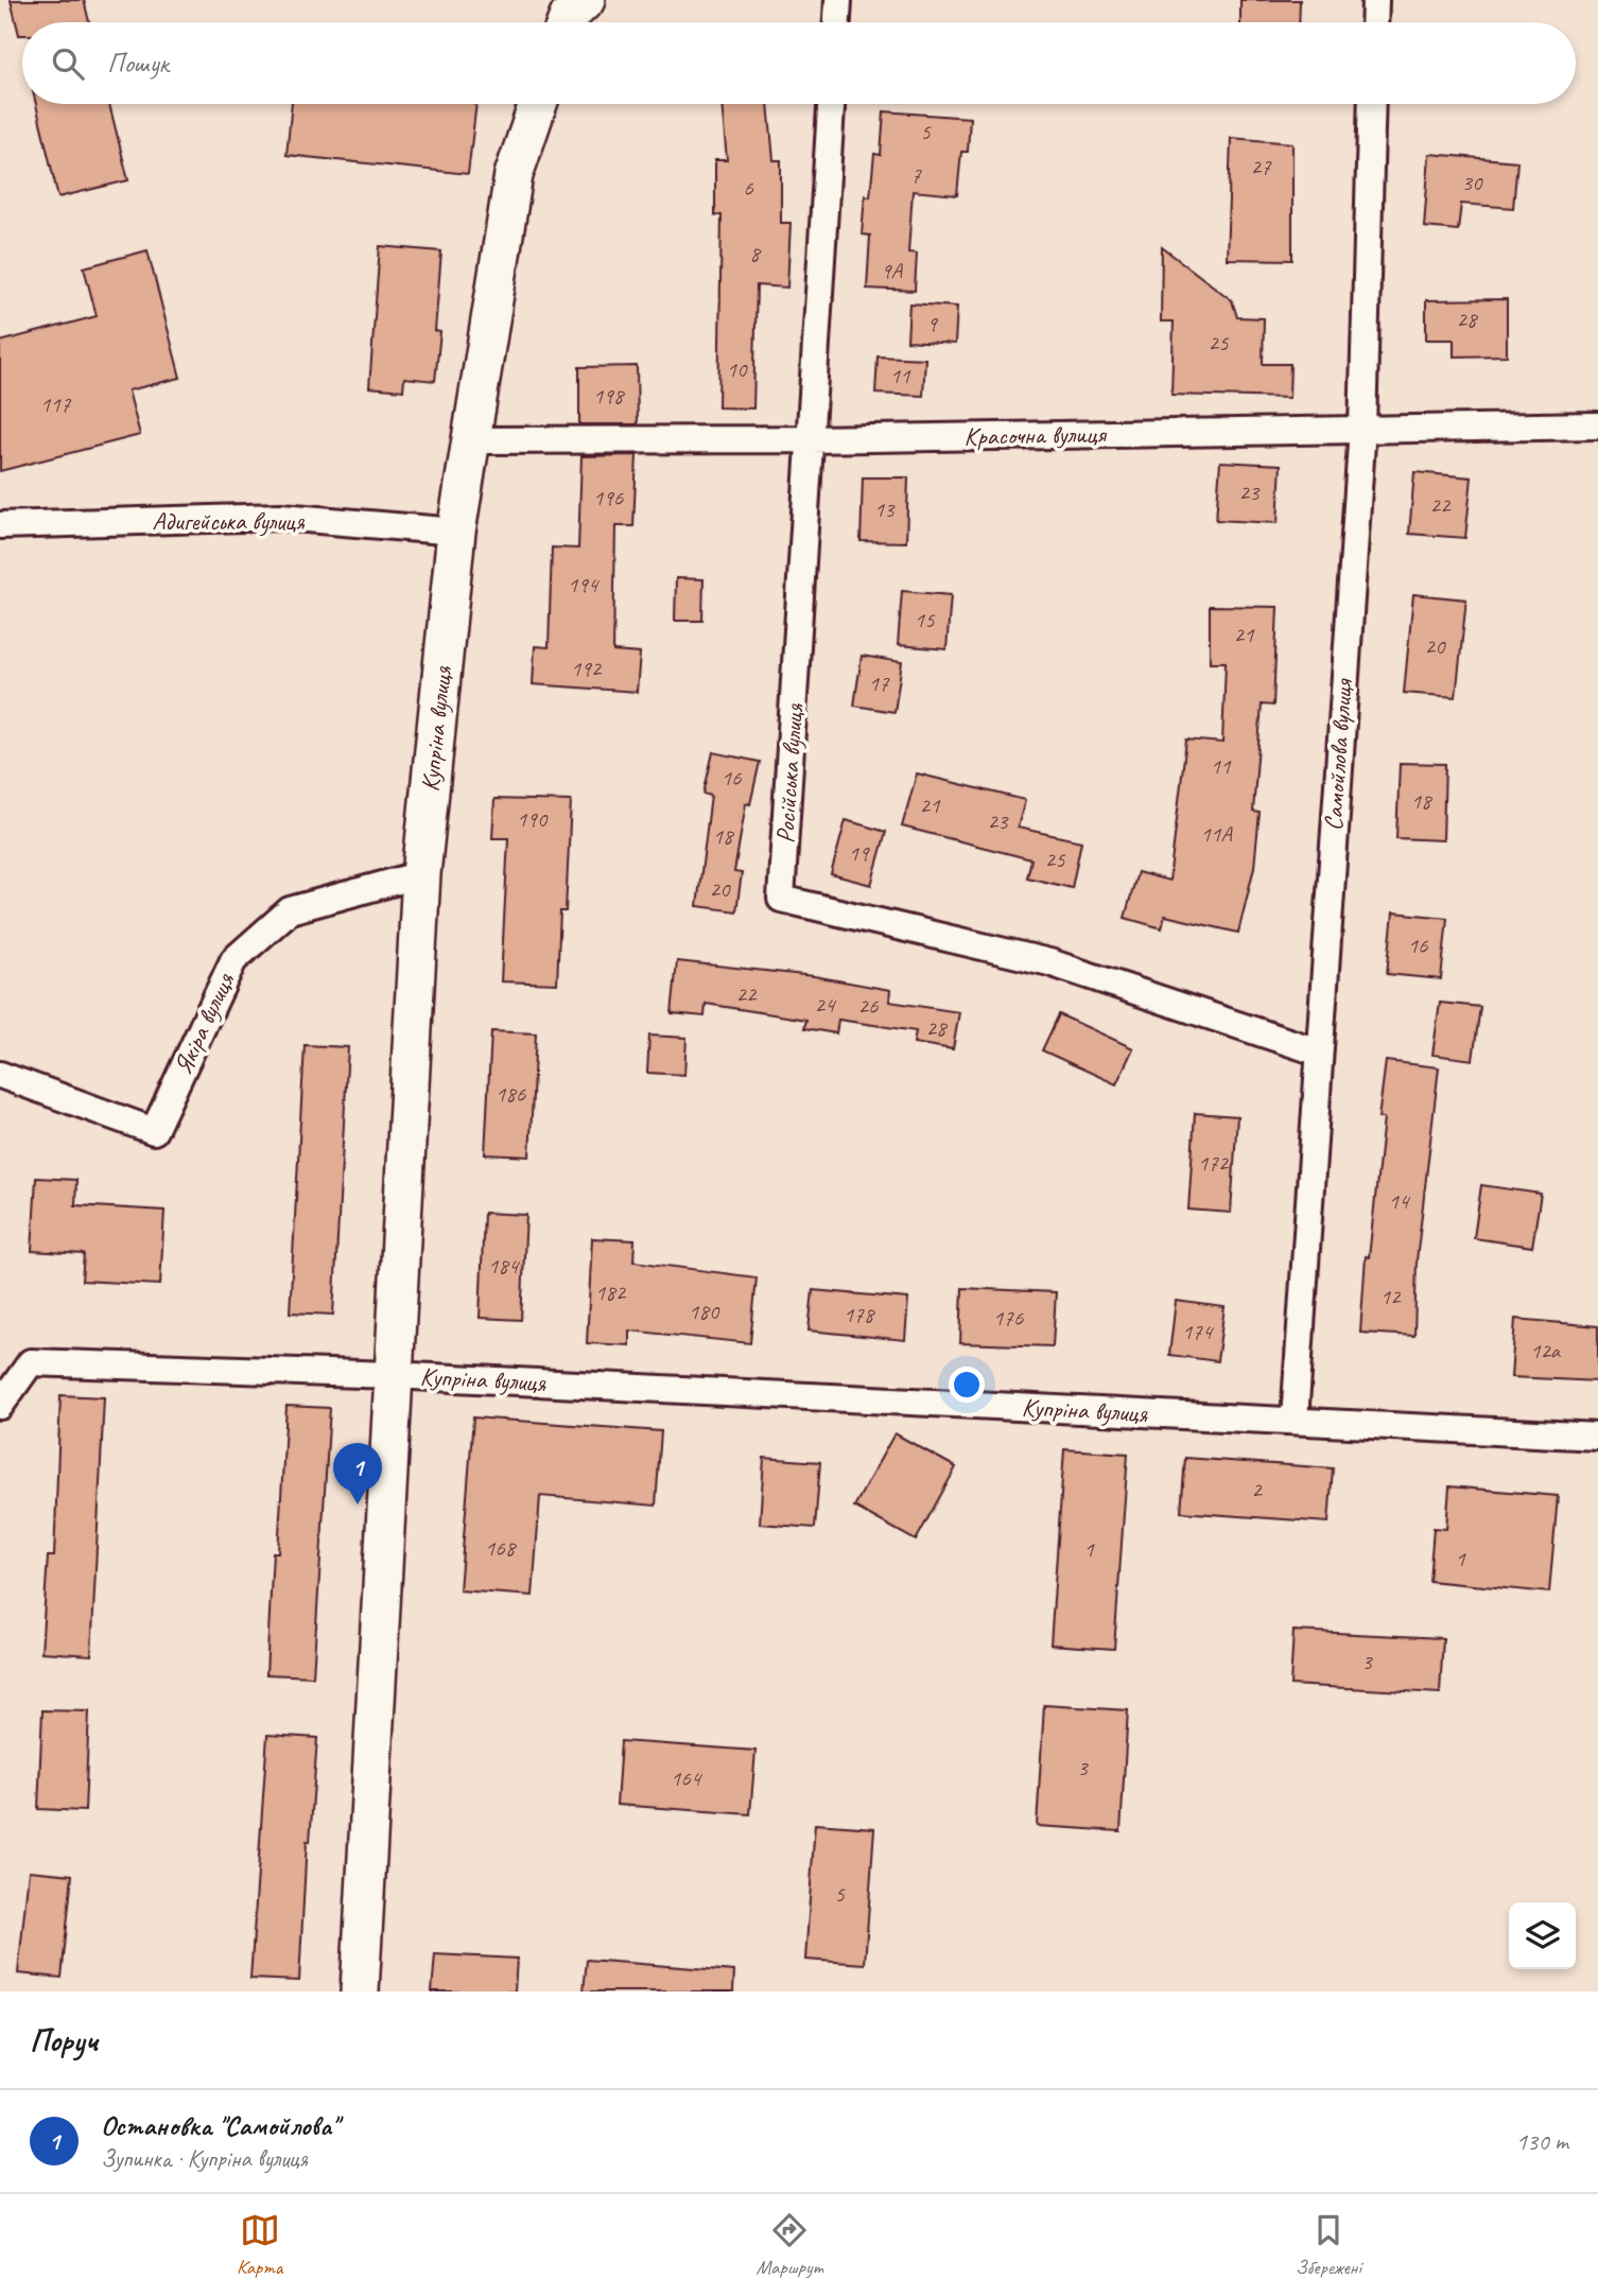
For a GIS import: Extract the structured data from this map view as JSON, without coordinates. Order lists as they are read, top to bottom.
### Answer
{
  "streets": {
    "main road": ["Купріна вулиця"],
    "street": [
      "Красочна вулиця",
      "Адигейська вулиця",
      "Самойлова вулиця",
      "Російська вулиця",
      "Якіра вулиця"
    ]
  },
  "crossings": [
    ["Красочна вулиця", "Купріна вулиця"],
    ["Красочна вулиця", "Самойлова вулиця"],
    ["Красочна вулиця", "Російська вулиця"],
    ["Адигейська вулиця", "Купріна вулиця"],
    ["Купріна вулиця", "Самойлова вулиця"],
    ["Купріна вулиця", "Якіра вулиця"],
    ["Самойлова вулиця", "Російська вулиця"]
  ],
  "house_numbers": [
    "5",
    "27",
    "7",
    "30",
    "6",
    "8",
    "9А",
    "28",
    "9",
    "25",
    "10",
    "11",
    "198",
    "117",
    "23",
    "196",
    "22",
    "13",
    "194",
    "15",
    "21",
    "20",
    "192",
    "17",
    "11",
    "16",
    "18",
    "21",
    "190",
    "23",
    "11А",
    "18",
    "19",
    "25",
    "20",
    "16",
    "22",
    "24",
    "26",
    "28",
    "186",
    "172",
    "14",
    "184",
    "182",
    "12",
    "180",
    "178",
    "176",
    "174",
    "12а",
    "2",
    "168",
    "1",
    "1",
    "3",
    "3",
    "164",
    "5"
  ],
  "page": {
    "search": "Пошук",
    "pins": "1",
    "heading": "Поруч",
    "list": [
      {
        "mark": "1",
        "name": "Остановка \"Самойлова\"",
        "note": "Зупинка · Купріна вулиця",
        "value": "130 m"
      }
    ],
    "nav": ["Карта", "Маршрут", "Збережені"]
  }
}
